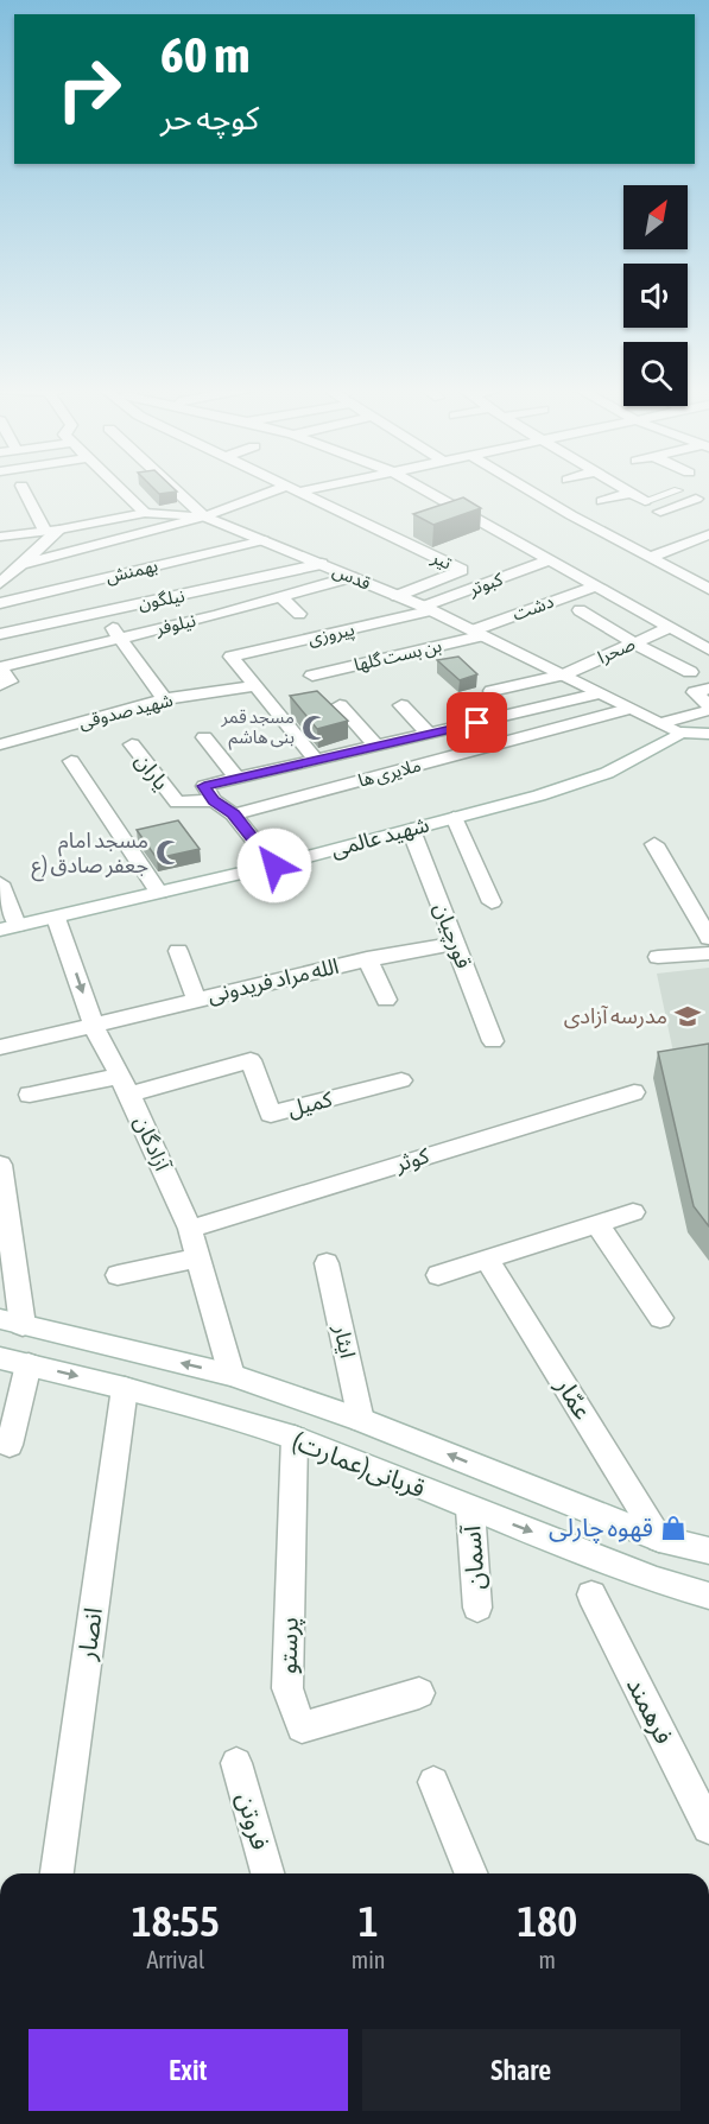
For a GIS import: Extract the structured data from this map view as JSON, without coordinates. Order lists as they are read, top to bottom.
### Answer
{
  "streets": {
    "street": [
      "تیر",
      "بهمنش",
      "قدس",
      "کبوتر",
      "نیلگون",
      "دشت",
      "نیلوفر",
      "پیروزی",
      "صحرا",
      "بن بست گلها",
      "شهید صدوقی",
      "یاران",
      "ملایری ها",
      "شهید عالمی",
      "قورچیان",
      "الله مراد فریدونی",
      "کمیل",
      "آزادگان",
      "کوثر",
      "ایثار",
      "عمّار",
      "(عمارت)قربانی",
      "آسمان",
      "انصار",
      "پرستو",
      "فرهمند",
      "فروتن"
    ]
  },
  "crossings": [
    ["تیر", "قدس"],
    ["بهمنش", "قدس"],
    ["قدس", "کبوتر"],
    ["قدس", "نیلگون"],
    ["قدس", "دشت"],
    ["قدس", "نیلوفر"],
    ["قدس", "پیروزی"],
    ["قدس", "صحرا"],
    ["قدس", "بن بست گلها"],
    ["قدس", "ملایری ها"],
    ["قدس", "شهید عالمی"],
    ["کبوتر", "پیروزی"],
    ["دشت", "بن بست گلها"],
    ["پیروزی", "شهید صدوقی"],
    ["شهید عالمی", "قورچیان"],
    ["شهید عالمی", "آزادگان"],
    ["قورچیان", "الله مراد فریدونی"],
    ["الله مراد فریدونی", "آزادگان"],
    ["کمیل", "آزادگان"],
    ["آزادگان", "کوثر"],
    ["آزادگان", "(عمارت)قربانی"],
    ["ایثار", "(عمارت)قربانی"],
    ["عمّار", "(عمارت)قربانی"],
    ["(عمارت)قربانی", "آسمان"],
    ["(عمارت)قربانی", "انصار"],
    ["(عمارت)قربانی", "پرستو"]
  ],
  "places": {
    "mosque": ["مسجد قمر بنی هاشم", "مسجد امام جعفر صادق (ع"],
    "school or university": ["مدرسه آزادی"],
    "shop": ["قهوه چارلی"]
  },
  "north": "top right",
  "page": {
    "turn": ["60 m", "کوچه حر"],
    "eta": [
      "18:55",
      "Arrival",
      "1",
      "min",
      "180",
      "m"
    ],
    "buttons": ["Exit", "Share"]
  }
}
